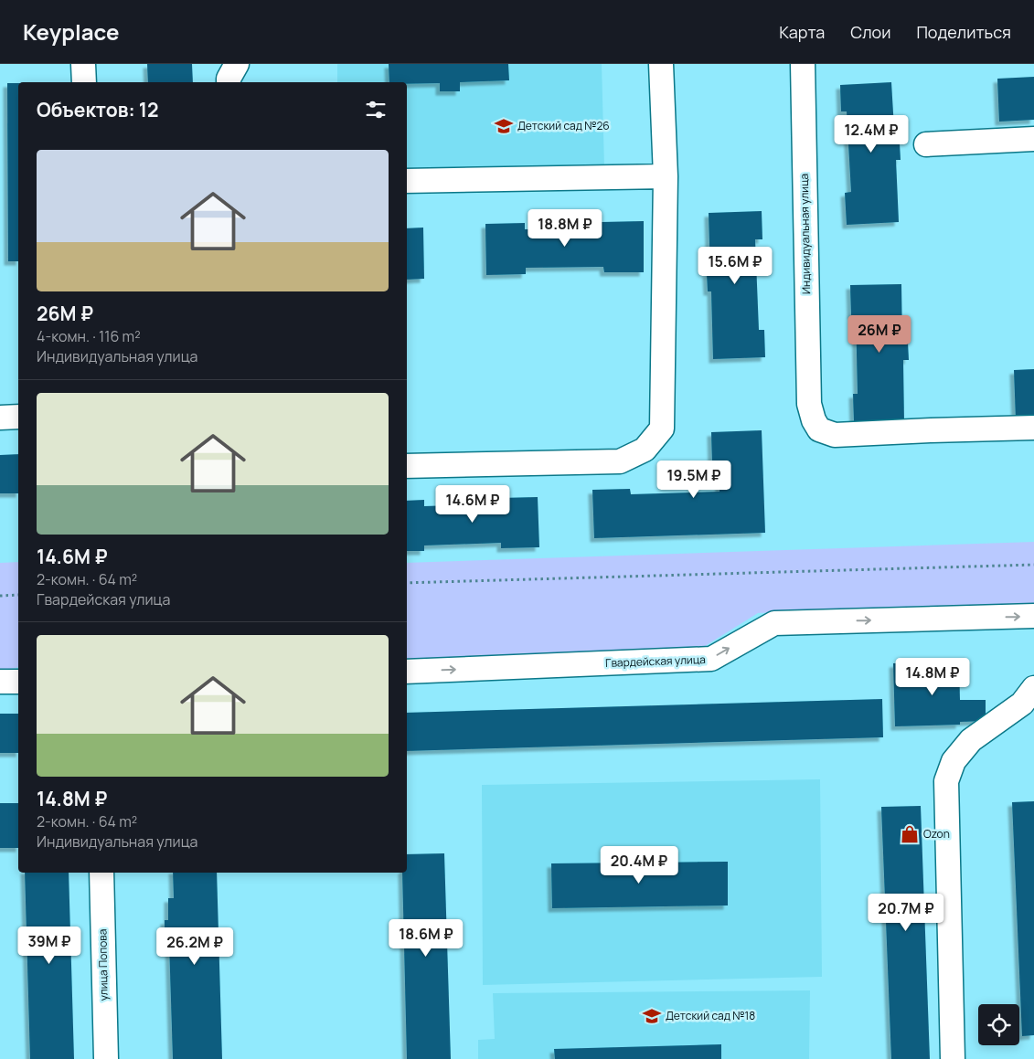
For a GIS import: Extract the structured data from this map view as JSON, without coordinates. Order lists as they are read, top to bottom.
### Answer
{
  "streets": {
    "street": ["Индивидуальная улица", "Гвардейская улица", "улица Попова"]
  },
  "one_way": ["Гвардейская улица"],
  "places": {
    "school or university": ["Детский сад №26", "Детский сад №18"],
    "shop": ["Ozon"]
  },
  "page": {
    "header": "Keyplace",
    "nav": ["Карта", "Слои", "Поделиться"],
    "heading": "Объектов: 12",
    "price": [
      "12.4M ₽",
      "18.8M ₽",
      "15.6M ₽",
      "26M ₽",
      "19.5M ₽",
      "14.6M ₽",
      "14.8M ₽",
      "20.4M ₽",
      "20.7M ₽",
      "18.6M ₽",
      "39M ₽",
      "26.2M ₽"
    ],
    "list": [
      {
        "name": "26M ₽",
        "note": "4-комн. · 116 m² · Индивидуальная улица"
      },
      {
        "name": "14.6M ₽",
        "note": "2-комн. · 64 m² · Гвардейская улица"
      },
      {
        "name": "14.8M ₽",
        "note": "2-комн. · 64 m² · Индивидуальная улица"
      }
    ]
  }
}
